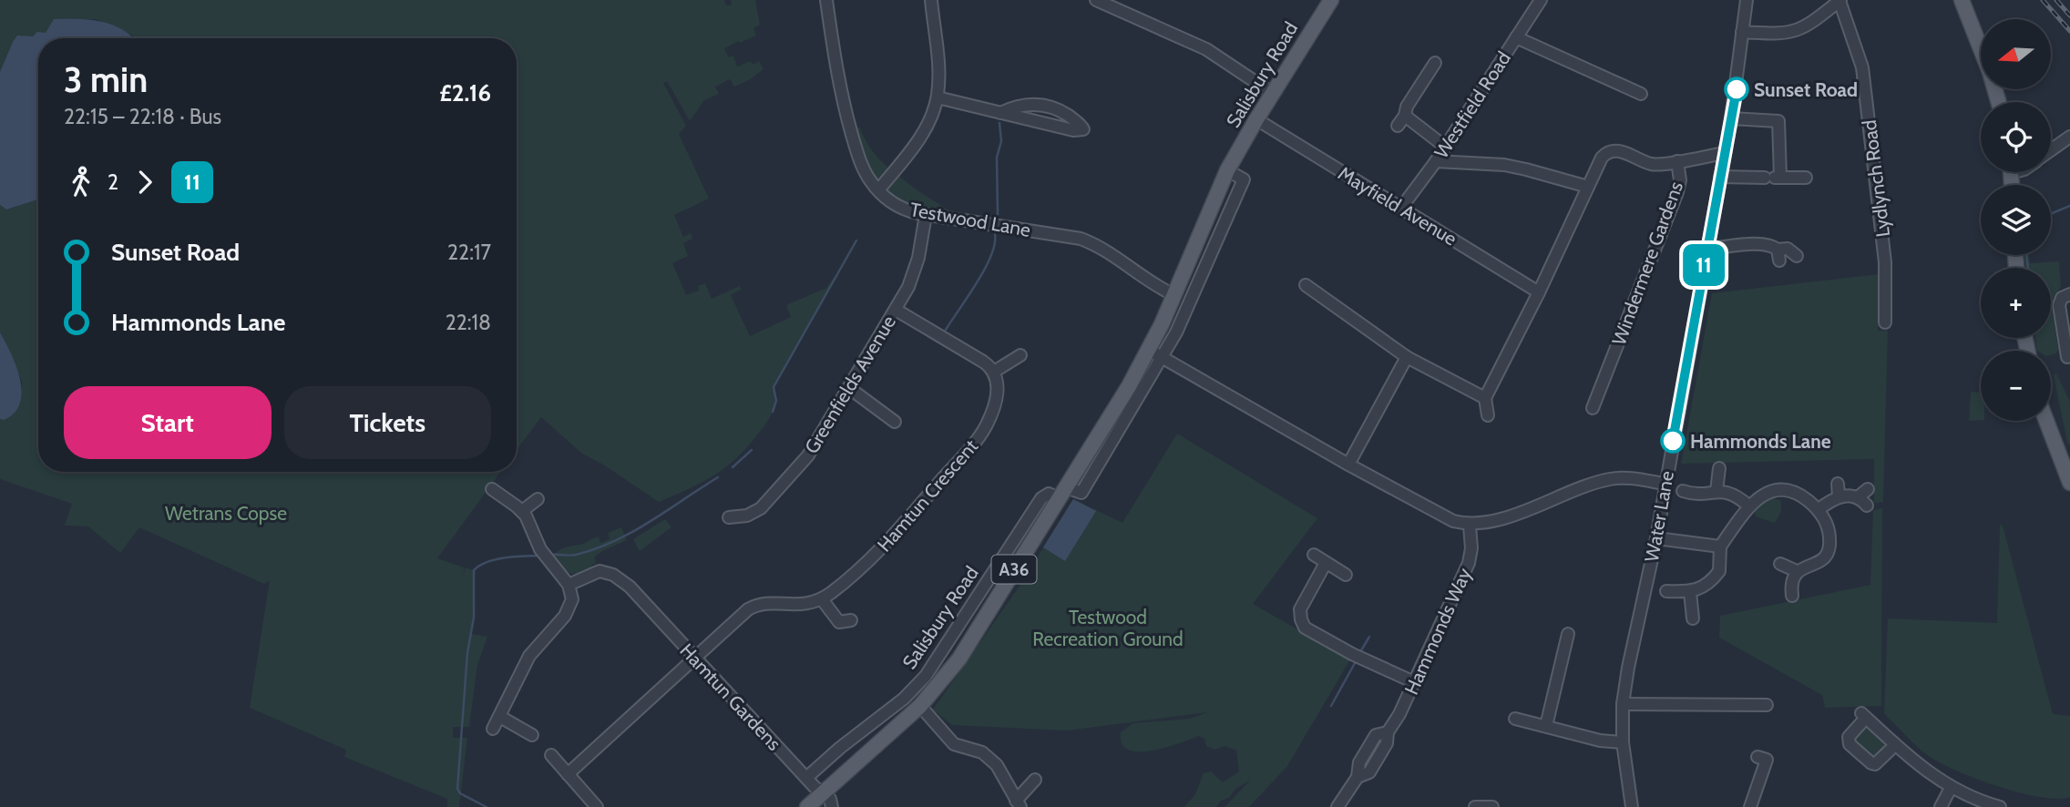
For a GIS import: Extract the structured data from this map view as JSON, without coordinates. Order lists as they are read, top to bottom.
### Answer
{
  "streets": {
    "main road": ["Salisbury Road", "A36"],
    "street": [
      "Westfield Road",
      "Lydlynch Road",
      "Mayfield Avenue",
      "Testwood Lane",
      "Windermere Gardens",
      "Greenfields Avenue",
      "Hamtun Crescent",
      "Water Lane",
      "Hammonds Way",
      "Hamtun Gardens"
    ]
  },
  "crossings": [
    ["Salisbury Road", "Mayfield Avenue"],
    ["Salisbury Road", "Testwood Lane"],
    ["Salisbury Road", "Hamtun Gardens"],
    ["Westfield Road", "Mayfield Avenue"],
    ["Testwood Lane", "Greenfields Avenue"],
    ["Hamtun Crescent", "Hamtun Gardens"]
  ],
  "parks": ["Wetrans Copse", "Testwood Recreation Ground"],
  "places": ["Sunset Road", "Hammonds Lane"],
  "lines": ["bus line 11"],
  "north": "left",
  "page": {
    "on_map": "11",
    "map_buttons": ["+", "−"],
    "heading": ["3 min", "22:15 – 22:18 · Bus", "£2.16"],
    "legs": ["2", "11"],
    "list": [
      {
        "name": "Sunset Road",
        "value": "22:17"
      },
      {
        "name": "Hammonds Lane",
        "value": "22:18"
      }
    ],
    "buttons": ["Start", "Tickets"]
  }
}
